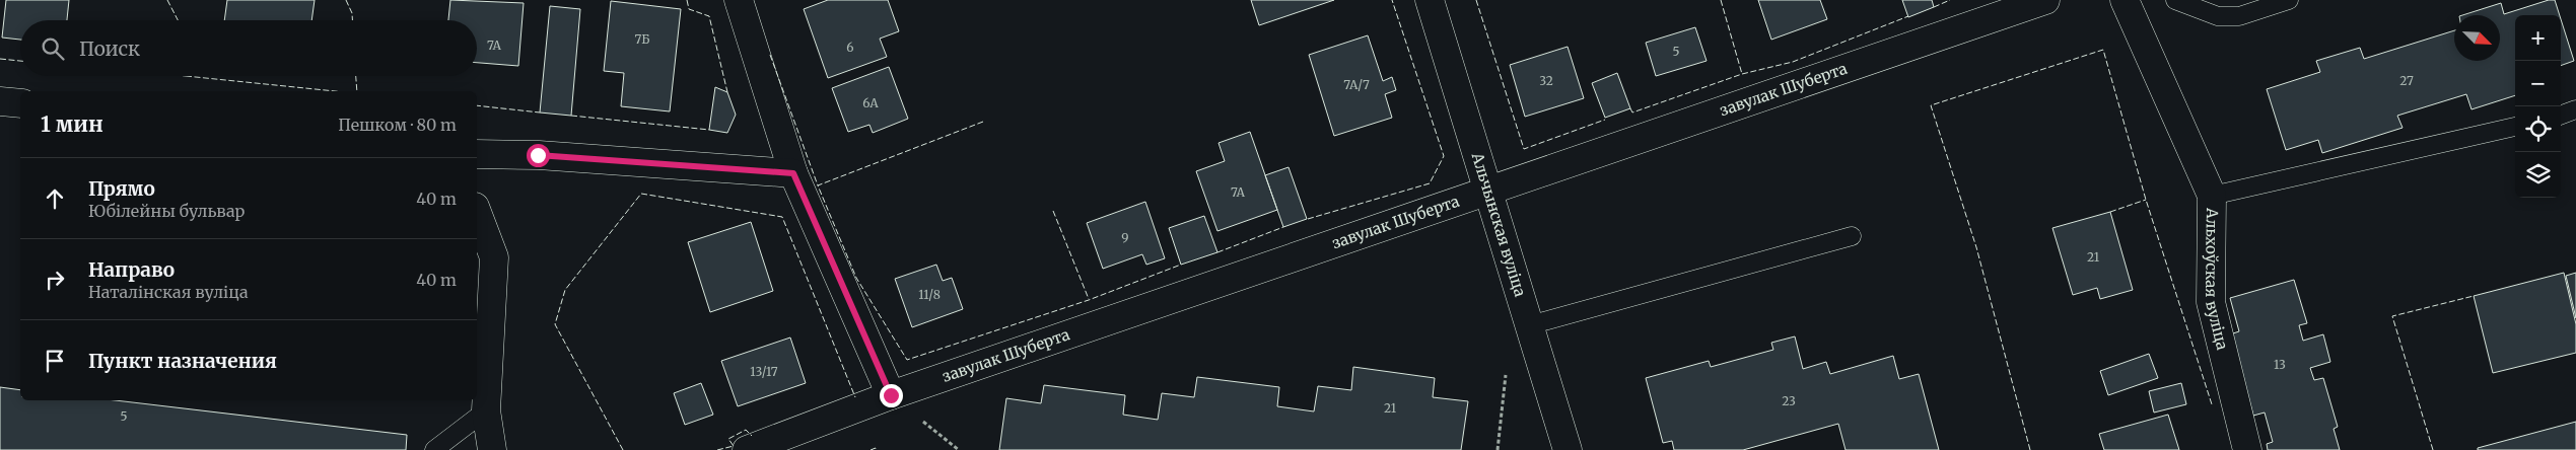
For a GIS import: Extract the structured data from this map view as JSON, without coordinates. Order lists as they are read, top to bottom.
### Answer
{
  "streets": {
    "street": ["завулак Шуберта", "Альчынская вуліца", "Альхоўская вуліца"]
  },
  "crossings": [
    ["завулак Шуберта", "Альчынская вуліца"]
  ],
  "house_numbers": [
    "7Б",
    "7А",
    "6",
    "5",
    "32",
    "27",
    "7А/7",
    "6А",
    "7А",
    "9",
    "21",
    "11/8",
    "13",
    "13/17",
    "23",
    "21",
    "5"
  ],
  "north": "bottom right",
  "page": {
    "map_buttons": ["+", "−"],
    "search": "Поиск",
    "heading": ["1 мин", "Пешком · 80 m"],
    "list": [
      ["Прямо", "Юбілейны бульвар", "40 m"],
      ["Направо", "Наталінская вуліца", "40 m"],
      "Пункт назначения"
    ]
  }
}
